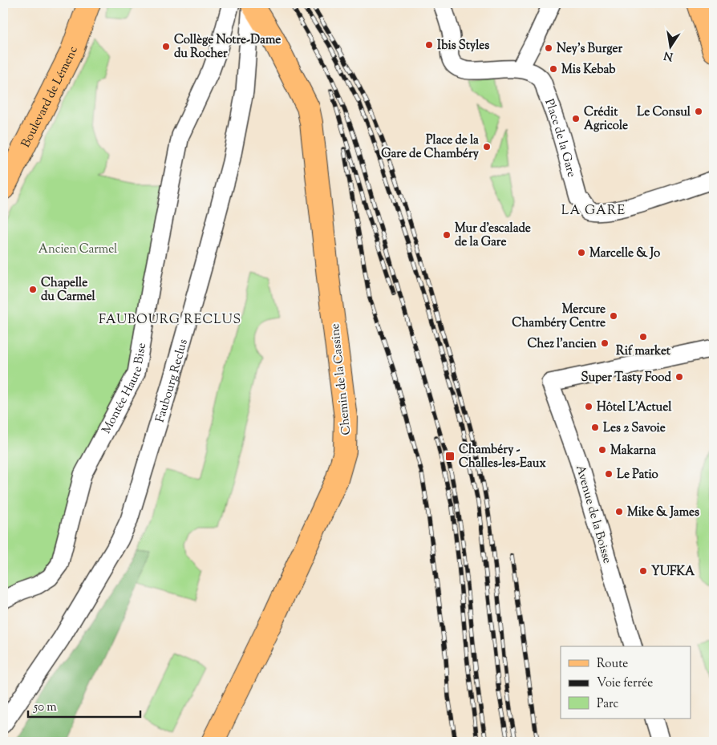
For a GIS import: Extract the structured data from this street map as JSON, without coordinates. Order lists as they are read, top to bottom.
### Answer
{
  "streets": {
    "main road": ["Boulevard de Lémenc", "Chemin de la Cassine"],
    "street": [
      "Place de la Gare",
      "Faubourg Reclus",
      "Montée Haute Bise",
      "Avenue de la Boisse"
    ]
  },
  "crossings": [
    ["Chemin de la Cassine", "Faubourg Reclus"]
  ],
  "districts": ["LA GARE", "FAUBOURG RECLUS"],
  "parks": ["Ancien Carmel"],
  "places": {
    "other": [
      "Ibis Styles",
      "Collège Notre-Dame du Rocher",
      "Ney's Burger",
      "Mis Kebab",
      "Le Consul",
      "Crédit Agricole",
      "Place de la Gare de Chambéry",
      "Mur d'escalade de la Gare",
      "Marcelle & Jo",
      "Chapelle du Carmel",
      "Mercure Chambéry Centre",
      "Rif market",
      "Chez l'ancien",
      "Super Tasty Food",
      "Hôtel L'Actuel",
      "Les 2 Savoie",
      "Makarna",
      "Le Patio",
      "Mike & James",
      "YUFKA"
    ],
    "transit": ["Chambéry - Challes-les-Eaux"]
  },
  "legend": ["Route", "Voie ferrée", "Parc"],
  "scale_bar": "50 m",
  "north": "bottom"
}
